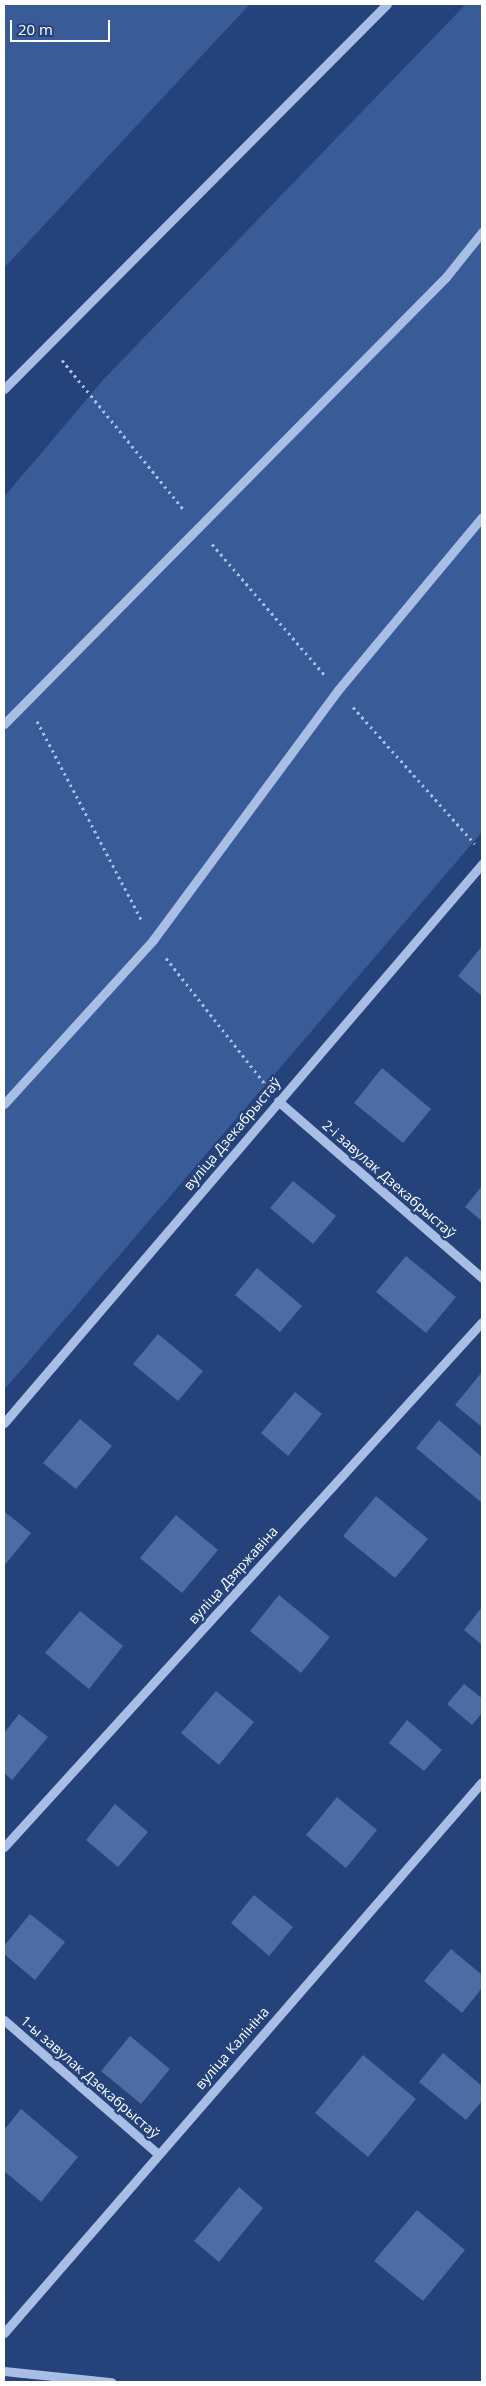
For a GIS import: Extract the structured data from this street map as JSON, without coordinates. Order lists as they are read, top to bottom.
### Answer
{
  "streets": {
    "street": [
      "вуліца Дзекабрыстаў",
      "2-і завулак Дзекабрыстаў",
      "вуліца Дзяржавіна",
      "вуліца Калініна",
      "1-ы завулак Дзекабрыстаў"
    ]
  },
  "crossings": [
    ["вуліца Дзекабрыстаў", "2-і завулак Дзекабрыстаў"],
    ["вуліца Калініна", "1-ы завулак Дзекабрыстаў"]
  ],
  "scale_bar": "20 m"
}
